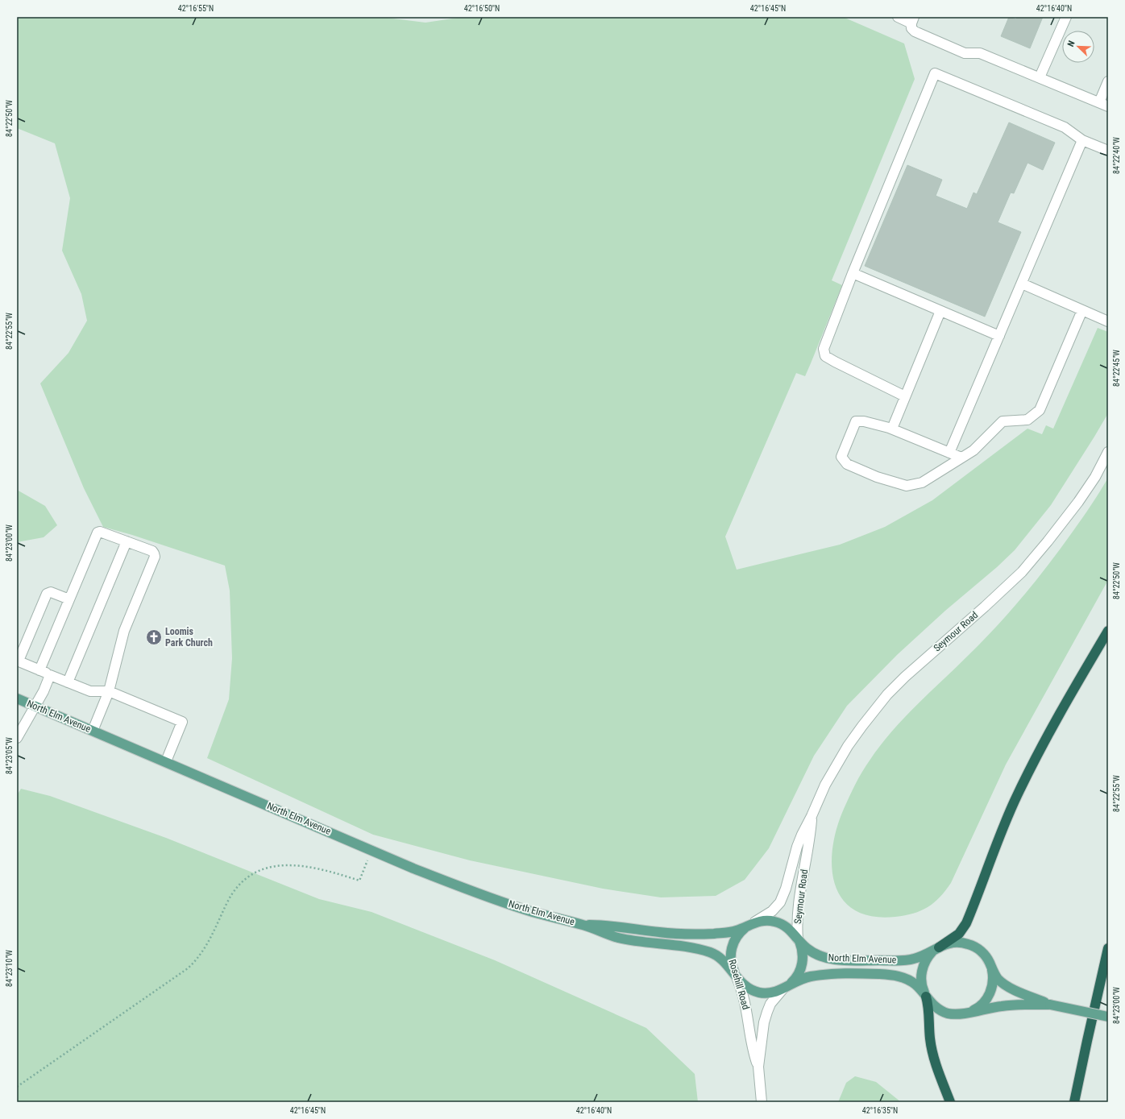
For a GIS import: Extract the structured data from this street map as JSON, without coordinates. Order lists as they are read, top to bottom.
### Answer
{
  "streets": {
    "main road": ["Seymour Road", "North Elm Avenue", "Rosehill Road"]
  },
  "crossings": [
    ["Seymour Road", "North Elm Avenue"],
    ["Seymour Road", "Rosehill Road"],
    ["North Elm Avenue", "Rosehill Road"]
  ],
  "places": {
    "church": ["Loomis Park Church"]
  },
  "north": "top left",
  "coordinates": [
    "42°16'55\"N",
    "42°16'50\"N",
    "42°16'45\"N",
    "42°16'40\"N",
    "84°22'50\"W",
    "84°22'40\"W",
    "84°22'55\"W",
    "84°22'45\"W",
    "84°23'00\"W",
    "84°23'05\"W",
    "84°23'10\"W",
    "42°16'35\"N"
  ]
}
